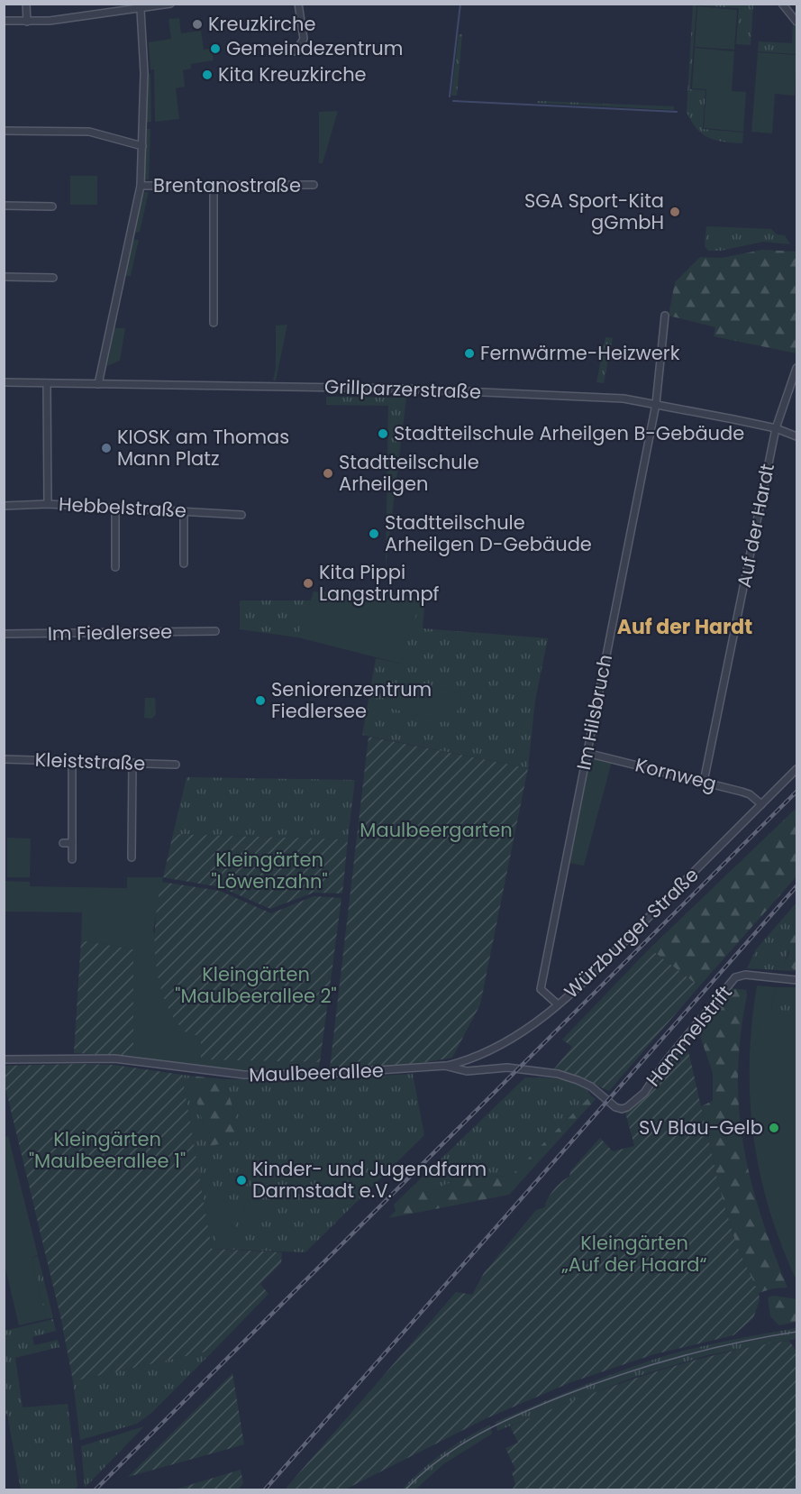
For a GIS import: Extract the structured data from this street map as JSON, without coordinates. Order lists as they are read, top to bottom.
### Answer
{
  "streets": {
    "street": [
      "Brentanostraße",
      "Grillparzerstraße",
      "Hebbelstraße",
      "Auf der Hardt",
      "Im Fiedlersee",
      "Im Hilsbruch",
      "Kleiststraße",
      "Kornweg",
      "Würzburger Straße",
      "Hammelstrift",
      "Maulbeerallee"
    ]
  },
  "crossings": [
    ["Grillparzerstraße", "Auf der Hardt"],
    ["Grillparzerstraße", "Im Hilsbruch"],
    ["Auf der Hardt", "Kornweg"],
    ["Im Hilsbruch", "Kornweg"],
    ["Im Hilsbruch", "Würzburger Straße"],
    ["Kornweg", "Würzburger Straße"],
    ["Würzburger Straße", "Maulbeerallee"],
    ["Hammelstrift", "Maulbeerallee"]
  ],
  "districts": ["Auf der Hardt"],
  "parks": [
    "Maulbeergarten",
    "Kleingärten \"Löwenzahn\"",
    "Kleingärten \"Maulbeerallee 2\"",
    "Kleingärten \"Maulbeerallee 1\"",
    "Kleingärten „Auf der Haard“"
  ],
  "places": [
    "Kreuzkirche",
    "Gemeindezentrum",
    "Kita Kreuzkirche",
    "SGA Sport-Kita gGmbH",
    "Fernwärme-Heizwerk",
    "Stadtteilschule Arheilgen B-Gebäude",
    "KIOSK am Thomas Mann Platz",
    "Stadtteilschule Arheilgen",
    "Stadtteilschule Arheilgen D-Gebäude",
    "Kita Pippi Langstrumpf",
    "Seniorenzentrum Fiedlersee",
    "SV Blau-Gelb",
    "Kinder- und Jugendfarm Darmstadt e.V."
  ]
}
